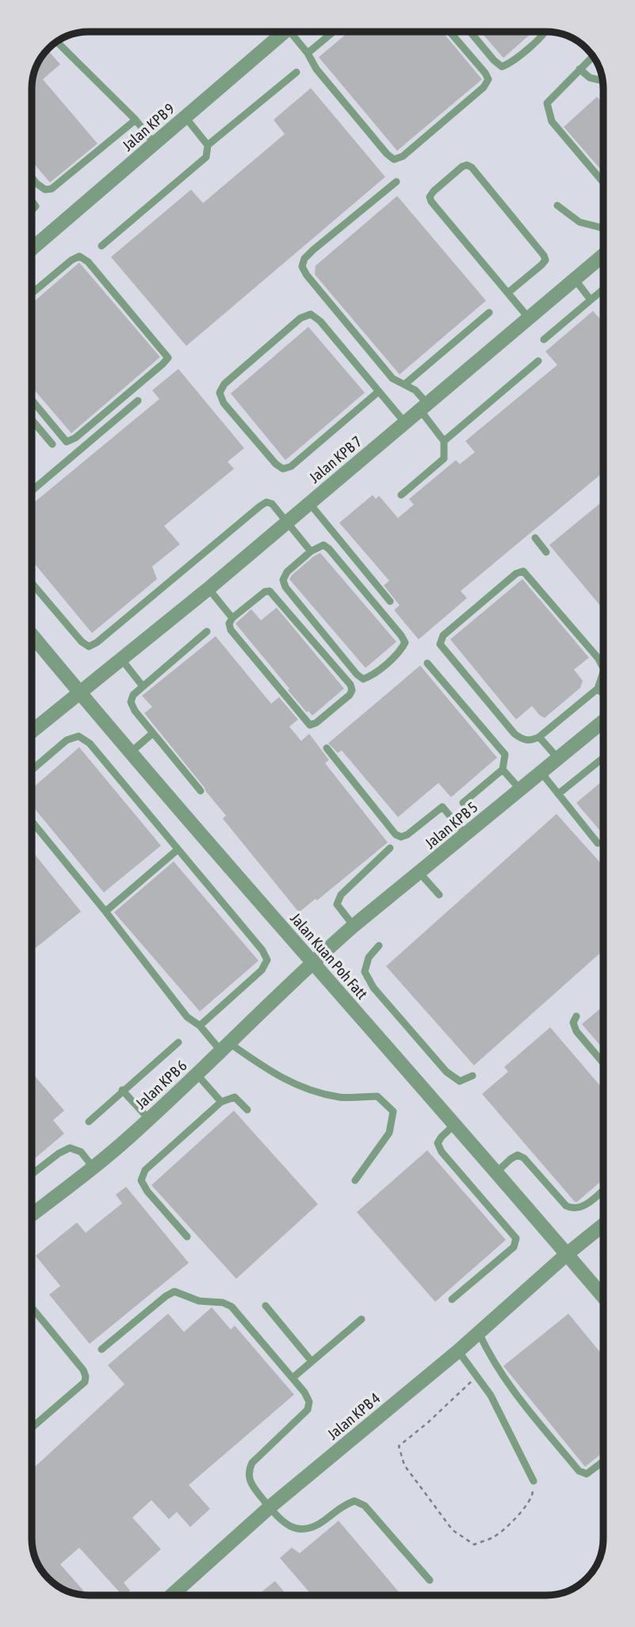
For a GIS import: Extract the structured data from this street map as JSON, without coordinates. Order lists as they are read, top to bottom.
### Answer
{
  "streets": {
    "street": [
      "Jalan KPB 9",
      "Jalan KPB 7",
      "Jalan KPB 5",
      "Jalan Kuan Poh Fatt",
      "Jalan KPB 6",
      "Jalan KPB 4"
    ]
  },
  "crossings": [
    ["Jalan KPB 7", "Jalan Kuan Poh Fatt"],
    ["Jalan KPB 5", "Jalan Kuan Poh Fatt"],
    ["Jalan KPB 5", "Jalan KPB 6"],
    ["Jalan Kuan Poh Fatt", "Jalan KPB 6"],
    ["Jalan Kuan Poh Fatt", "Jalan KPB 4"]
  ]
}
